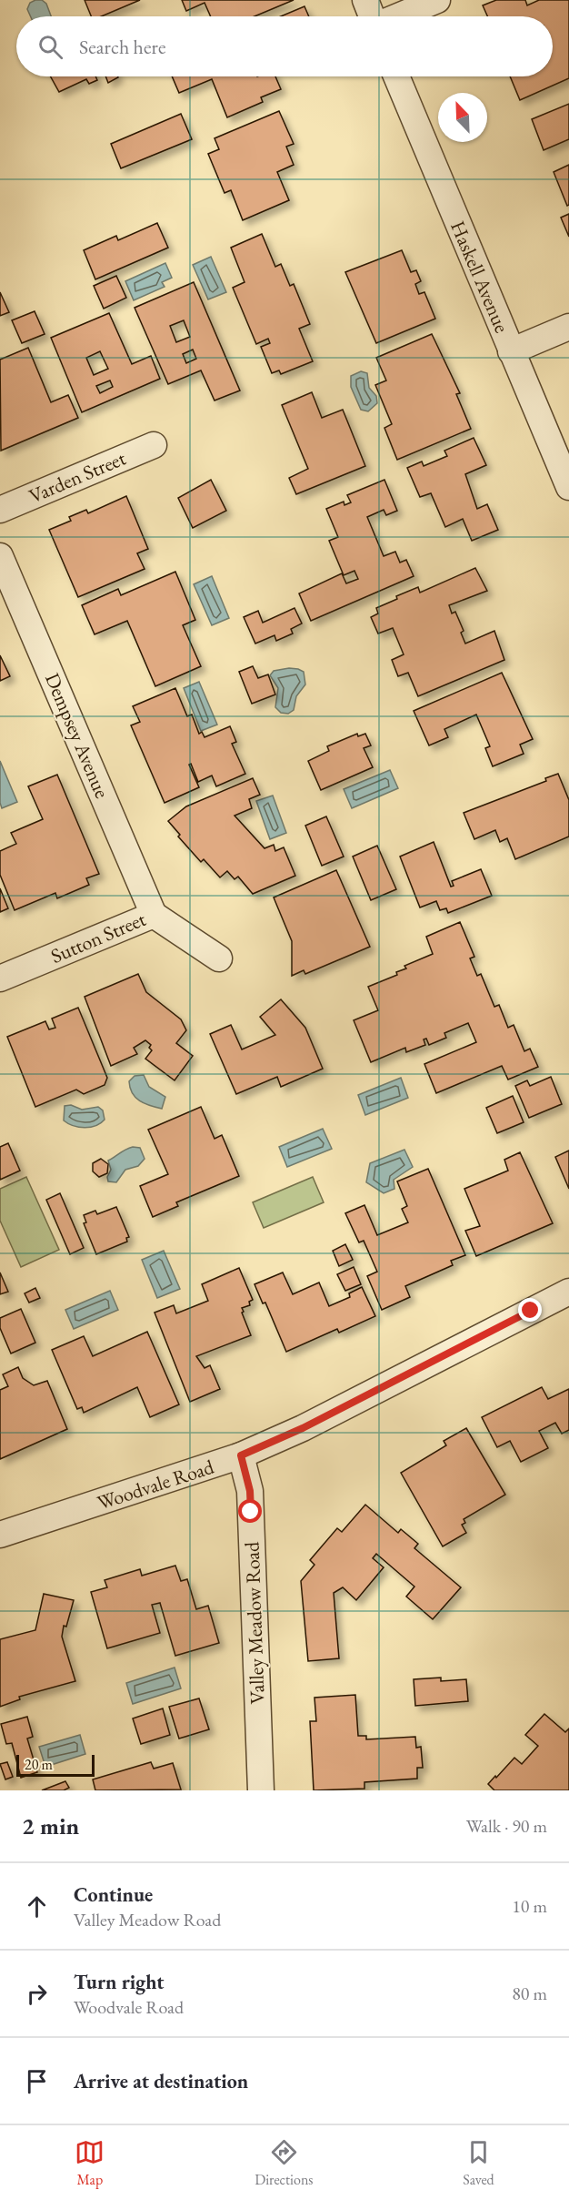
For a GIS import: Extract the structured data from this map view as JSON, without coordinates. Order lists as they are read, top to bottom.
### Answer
{
  "streets": {
    "street": [
      "Haskell Avenue",
      "Varden Street",
      "Dempsey Avenue",
      "Sutton Street",
      "Woodvale Road",
      "Valley Meadow Road"
    ]
  },
  "crossings": [
    ["Dempsey Avenue", "Sutton Street"],
    ["Woodvale Road", "Valley Meadow Road"]
  ],
  "scale_bar": "20 m",
  "north": "top left",
  "page": {
    "search": "Search here",
    "scale": "20 m",
    "heading": ["2 min", "Walk · 90 m"],
    "list": [
      ["Continue", "Valley Meadow Road", "10 m"],
      ["Turn right", "Woodvale Road", "80 m"],
      "Arrive at destination"
    ],
    "nav": ["Map", "Directions", "Saved"]
  }
}
